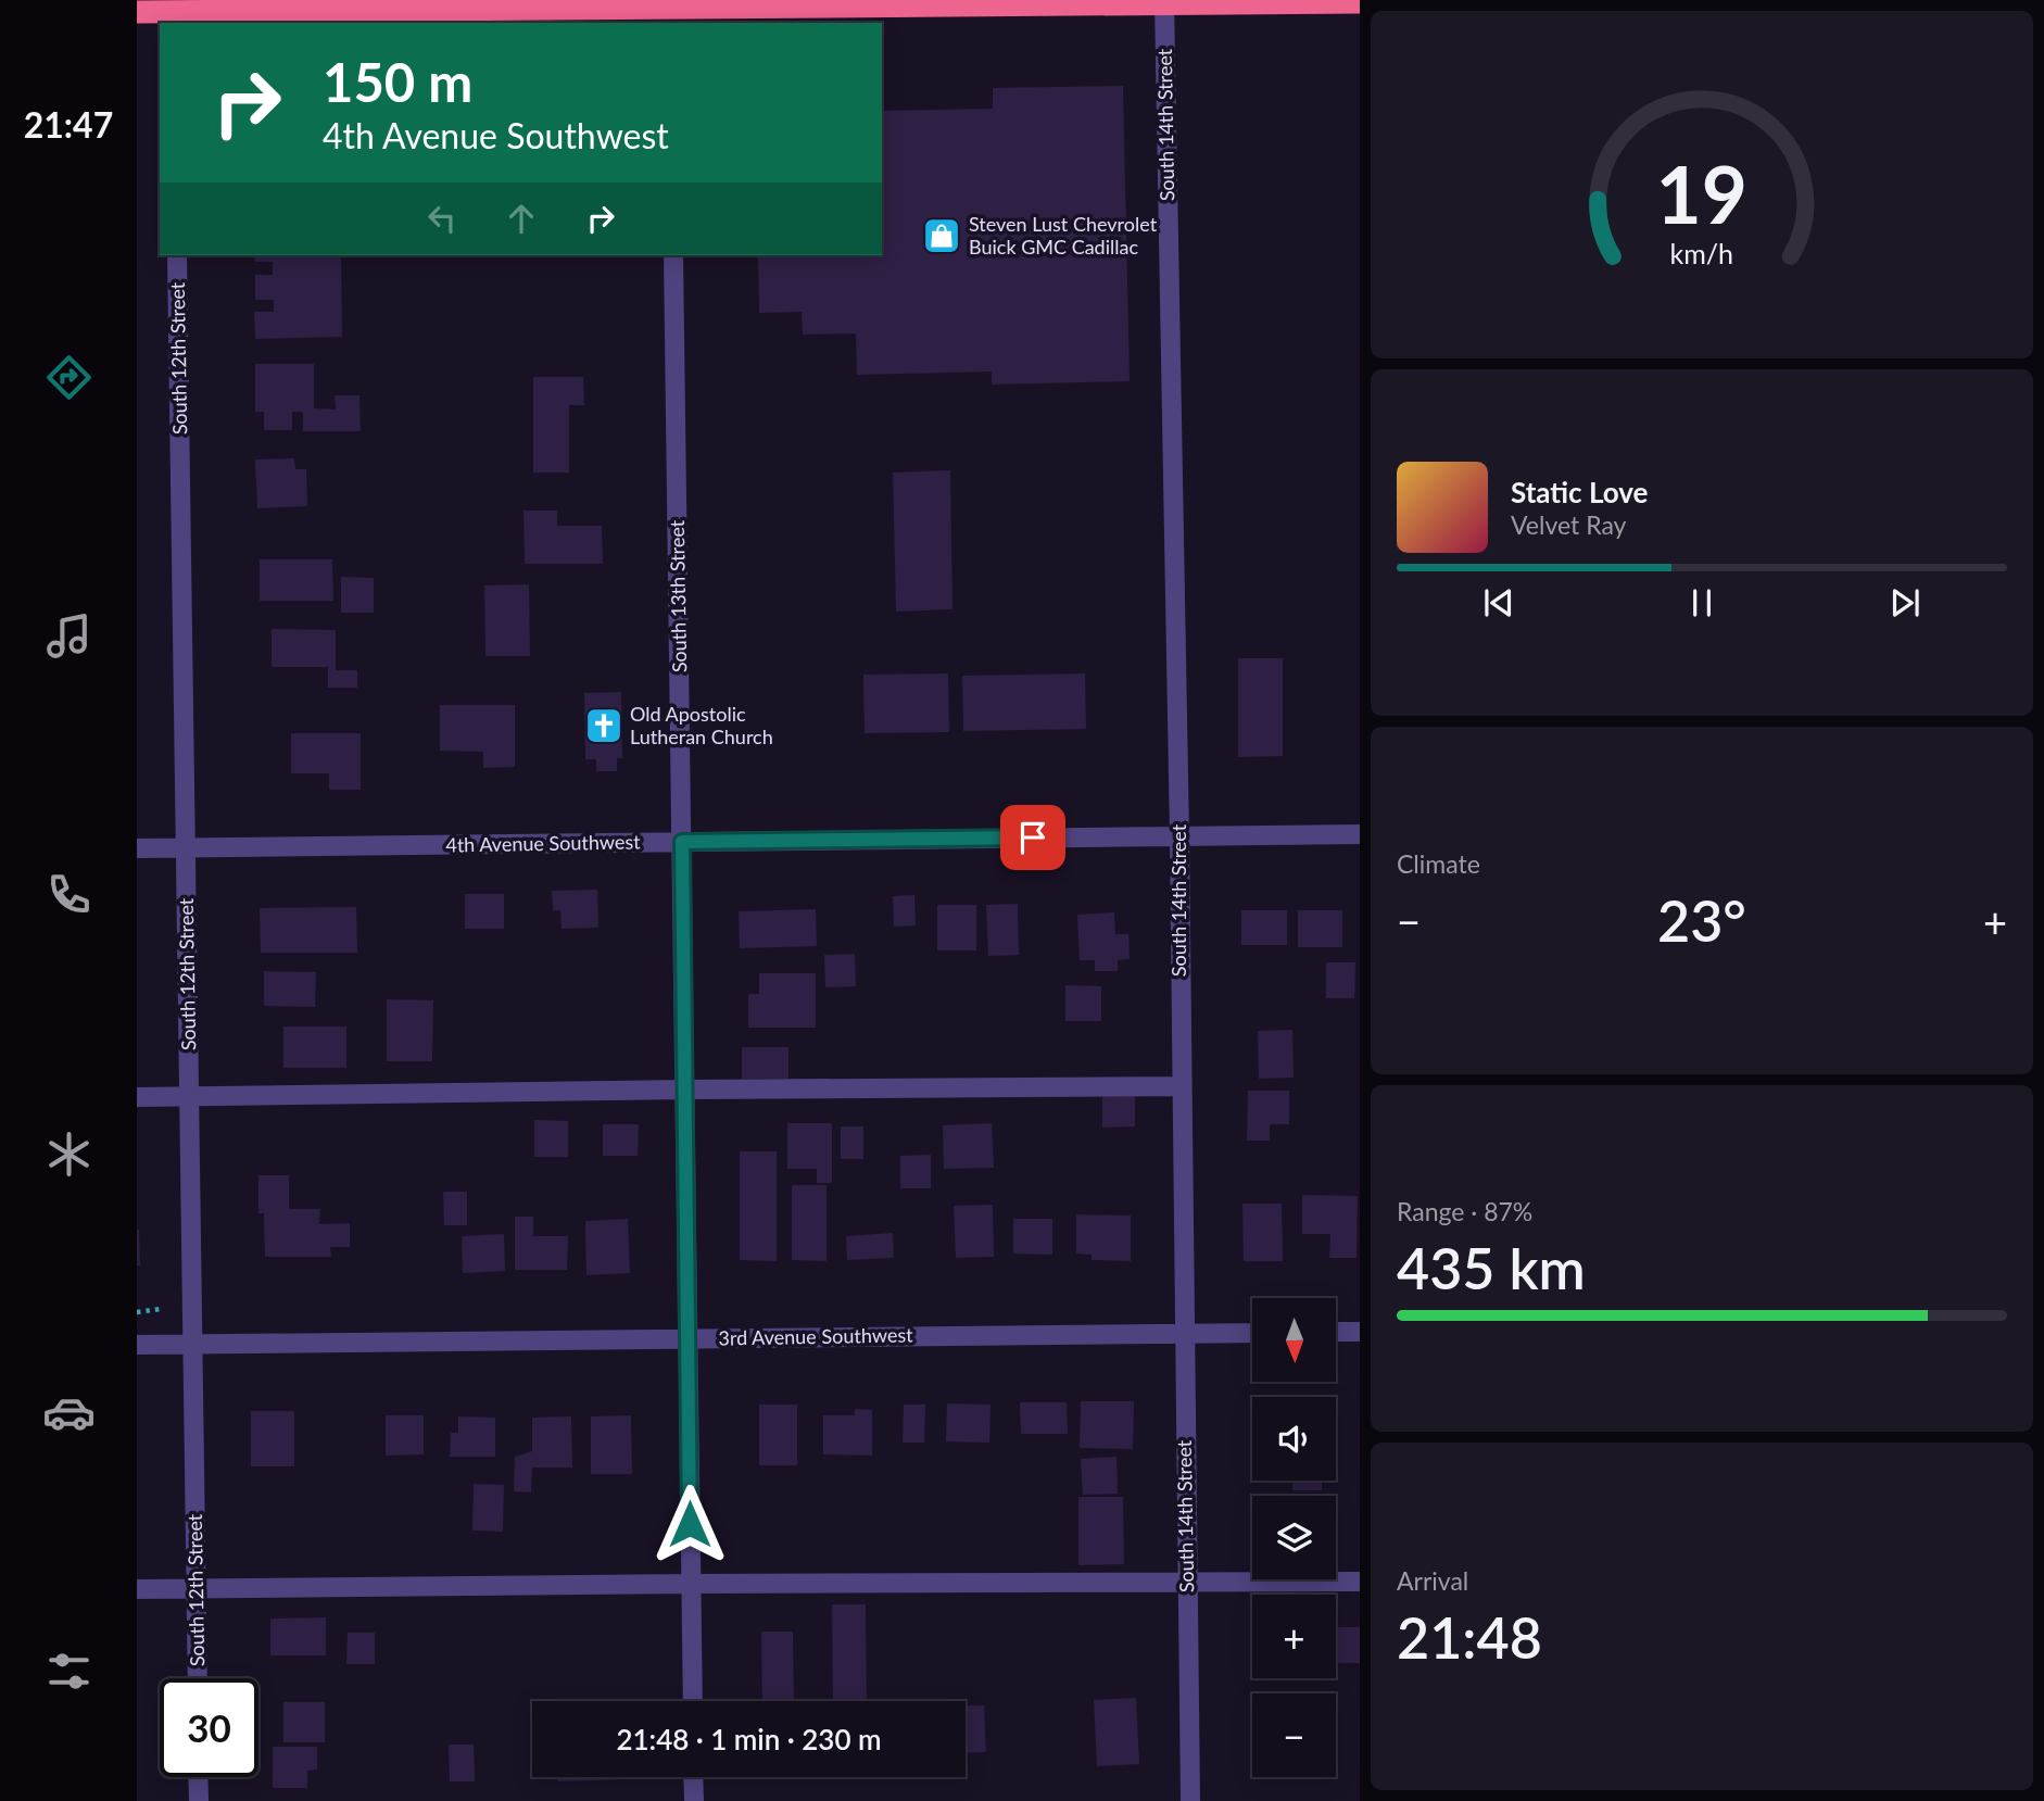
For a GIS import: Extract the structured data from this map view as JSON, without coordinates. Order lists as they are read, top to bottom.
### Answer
{
  "streets": {
    "street": [
      "South 14th Street",
      "South 12th Street",
      "South 13th Street",
      "4th Avenue Southwest",
      "3rd Avenue Southwest"
    ]
  },
  "crossings": [
    ["South 14th Street", "4th Avenue Southwest"],
    ["South 14th Street", "3rd Avenue Southwest"],
    ["South 12th Street", "4th Avenue Southwest"],
    ["South 12th Street", "3rd Avenue Southwest"],
    ["South 13th Street", "4th Avenue Southwest"],
    ["South 13th Street", "3rd Avenue Southwest"]
  ],
  "places": {
    "shop": ["Steven Lust Chevrolet Buick GMC Cadillac"],
    "church": ["Old Apostolic Lutheran Church"]
  },
  "north": "bottom",
  "page": {
    "tabs": "21:47",
    "turn": ["150 m", "4th Avenue Southwest"],
    "song": ["Static Love", "Velvet Ray"],
    "tile": [
      "Climate",
      ["Range · 87%", "435 km"],
      ["Arrival", "21:48"]
    ],
    "heat": ["−", "23°", "+"],
    "map_buttons": ["+", "−"],
    "limit": "30",
    "trip": "21:48 · 1 min · 230 m",
    "gauge": ["19", "km/h"]
  }
}
